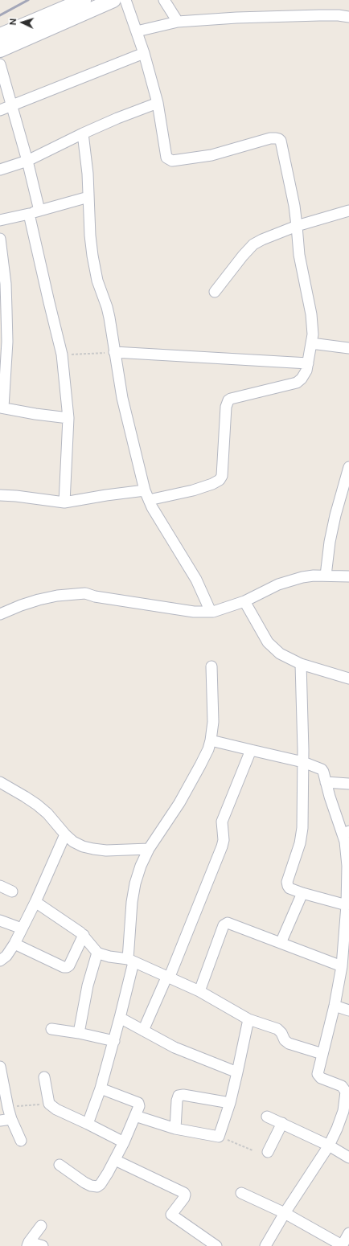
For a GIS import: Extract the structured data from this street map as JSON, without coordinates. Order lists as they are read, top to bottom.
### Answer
{
  "north": "left"
}
